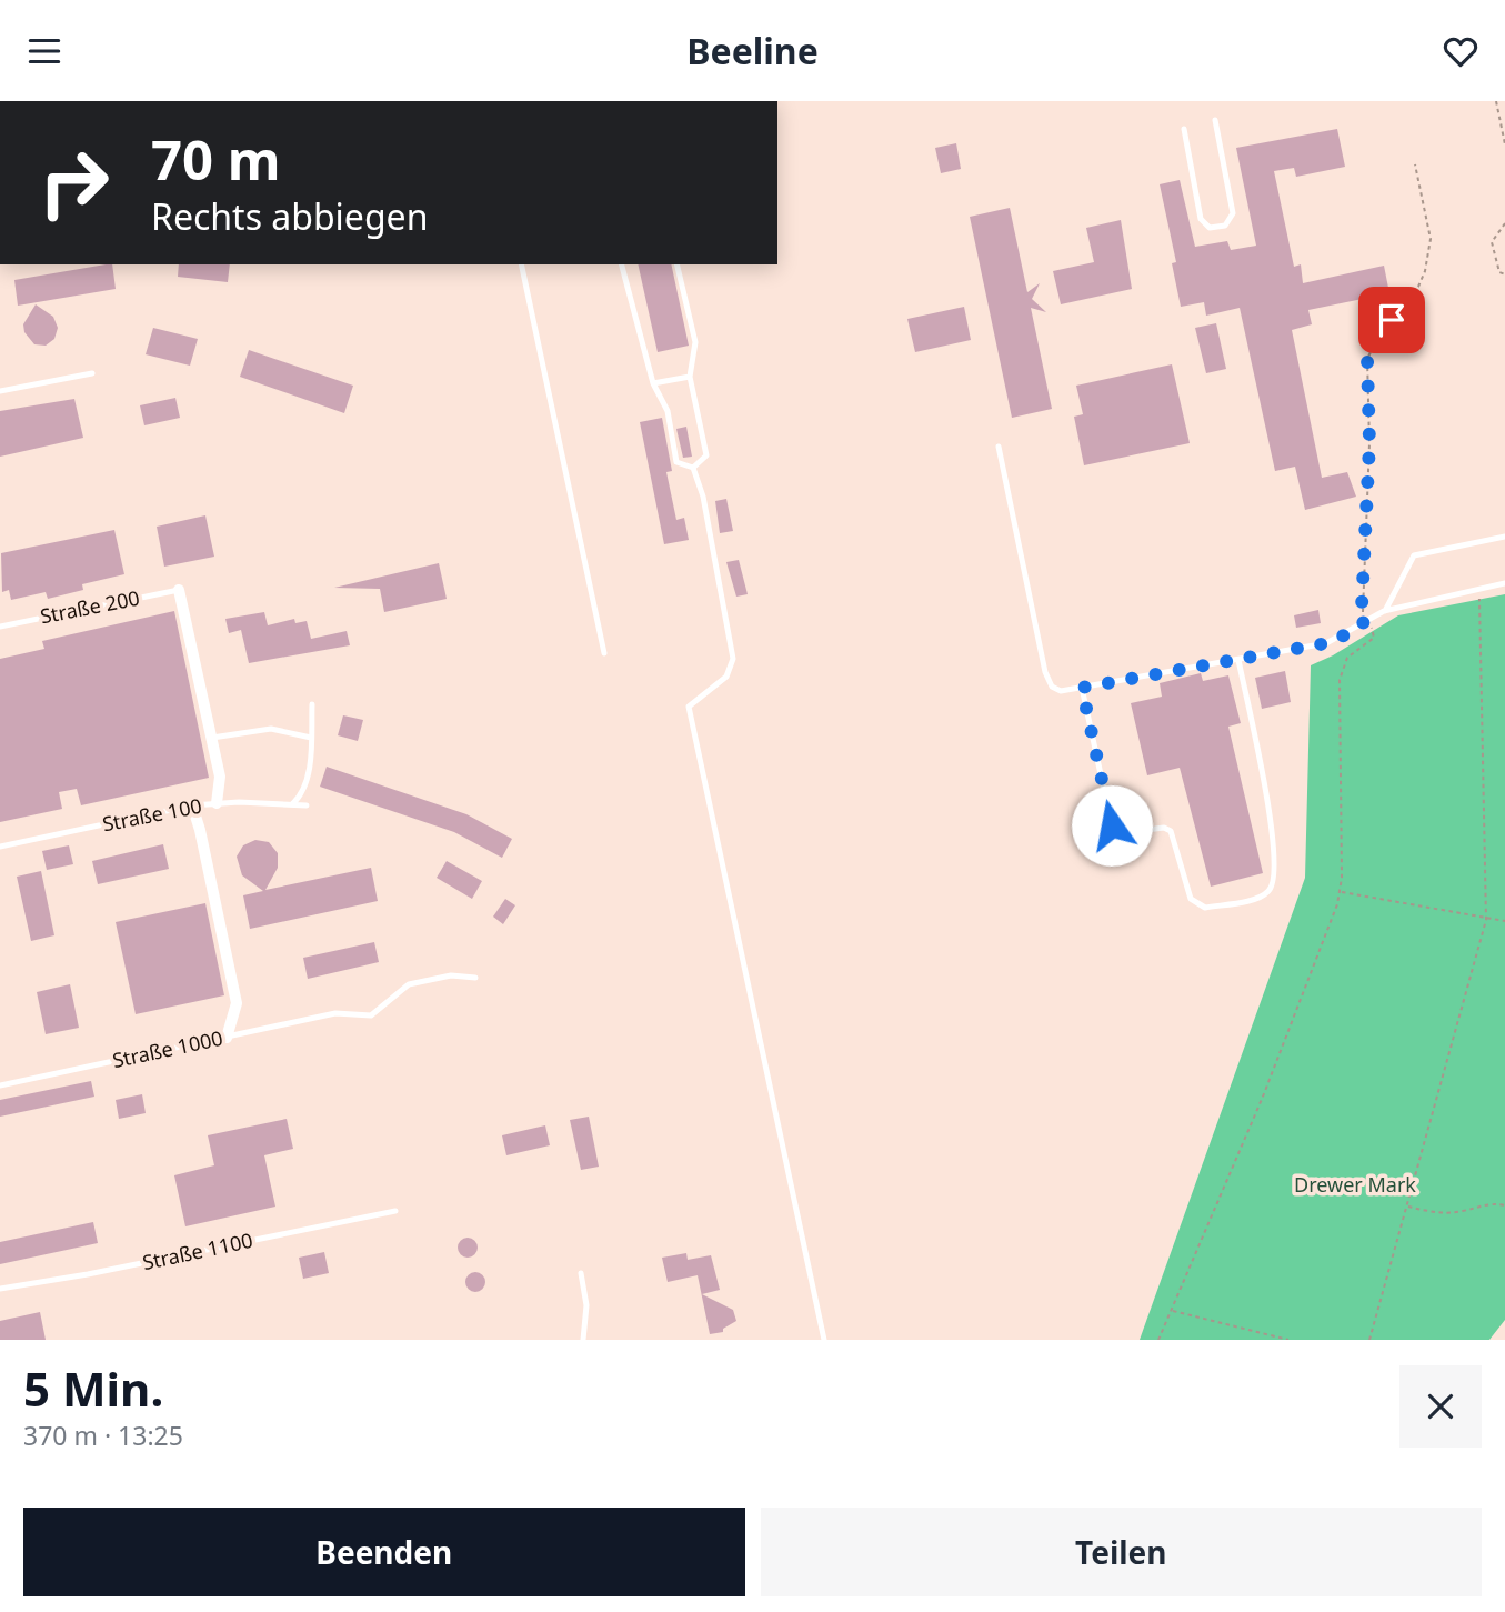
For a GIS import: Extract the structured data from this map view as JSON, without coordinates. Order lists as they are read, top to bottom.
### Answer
{
  "streets": {
    "lane": [
      "Straße 200",
      "Straße 100",
      "Straße 1000",
      "Straße 1100"
    ]
  },
  "parks": ["Drewer Mark"],
  "page": {
    "header": "Beeline",
    "turn": ["70 m", "Rechts abbiegen"],
    "heading": ["5 Min.", "370 m · 13:25"],
    "buttons": ["Beenden", "Teilen"]
  }
}
